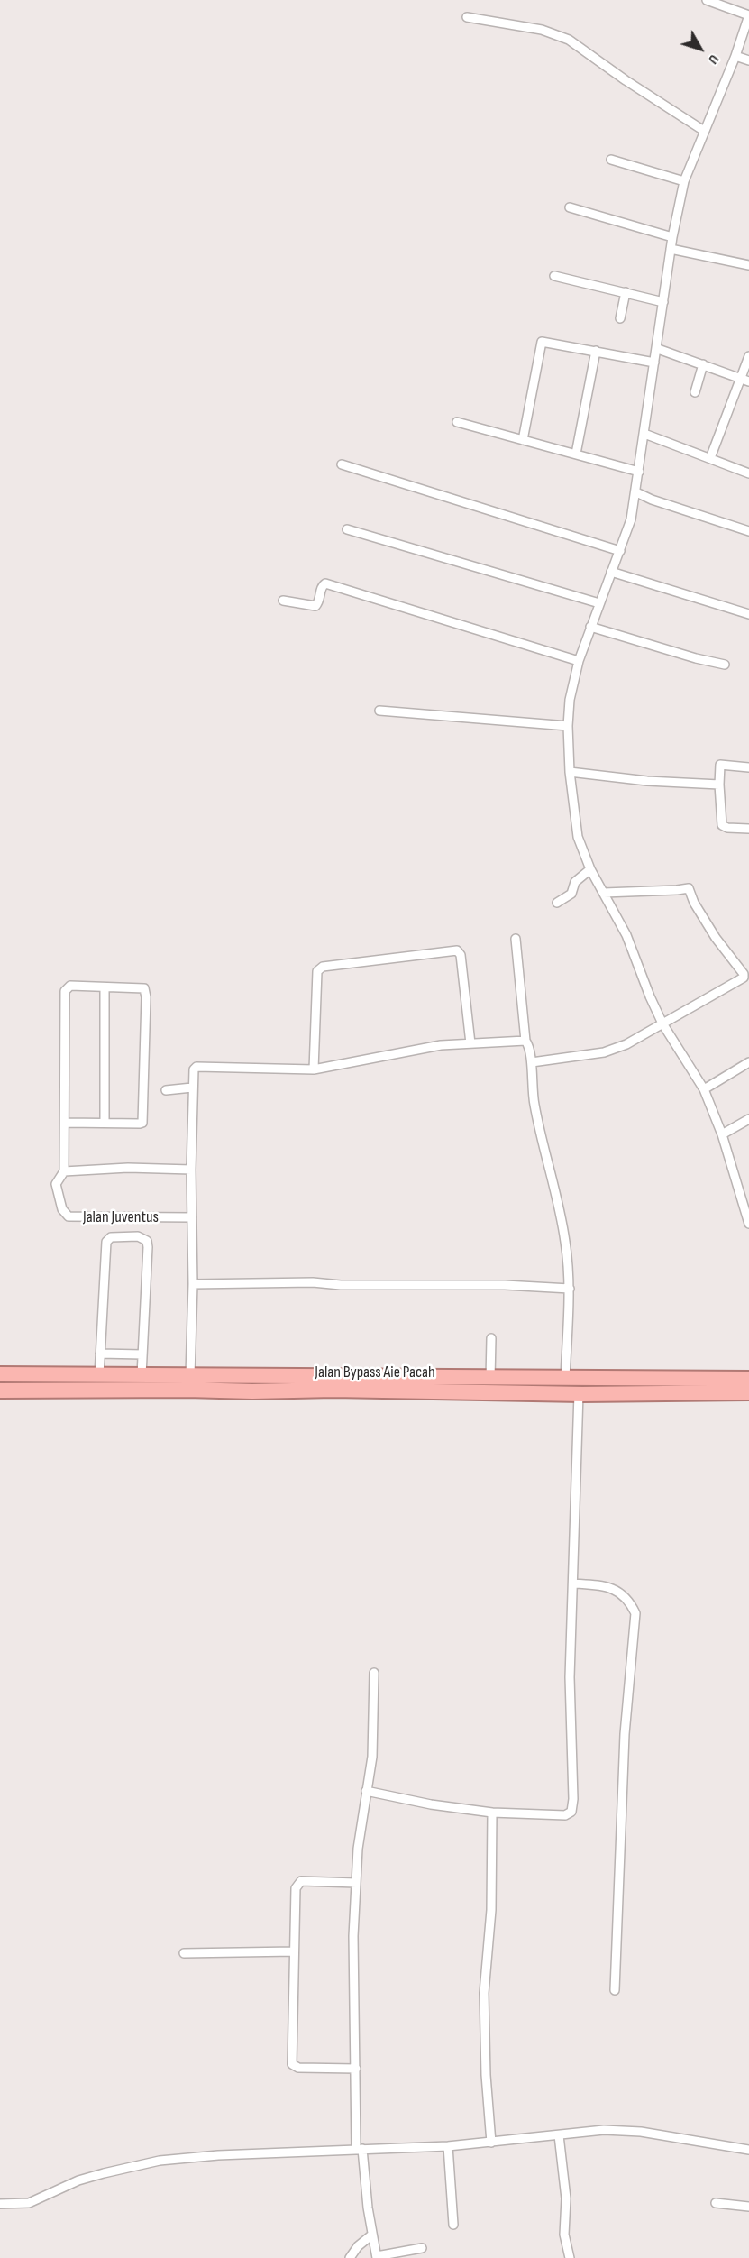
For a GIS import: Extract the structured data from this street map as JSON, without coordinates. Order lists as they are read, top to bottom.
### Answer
{
  "streets": {
    "highway": ["Jalan Bypass Aie Pacah"],
    "street": ["Jalan Juventus"]
  },
  "north": "bottom right"
}
